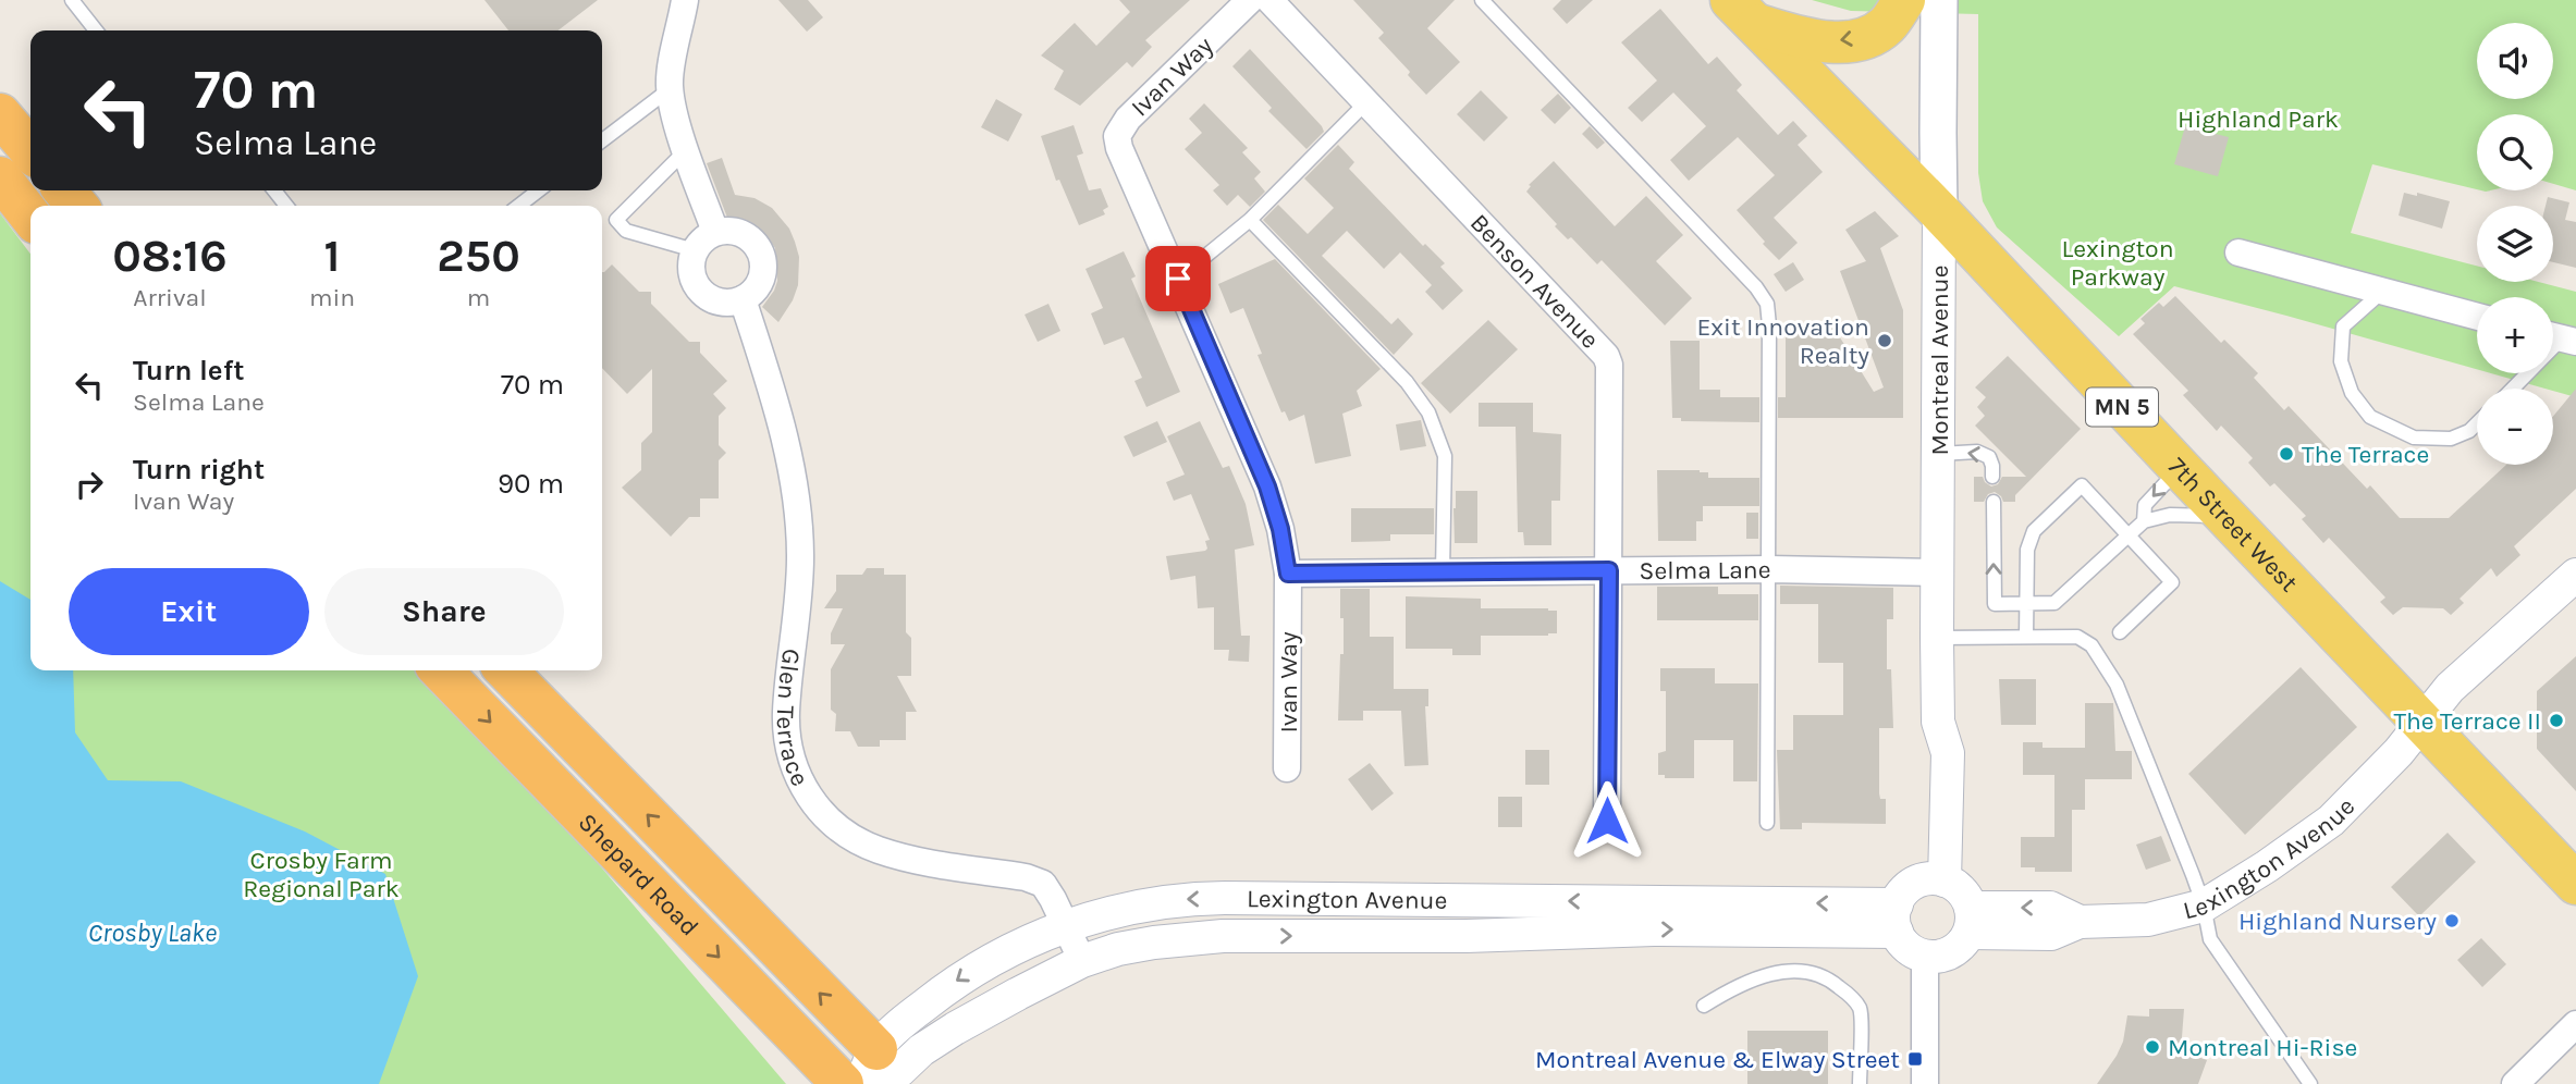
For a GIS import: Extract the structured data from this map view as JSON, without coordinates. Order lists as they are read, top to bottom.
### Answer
{
  "streets": {
    "highway": ["Shepard Road"],
    "main road": ["Montreal Avenue", "MN 5", "7th Street West"],
    "street": [
      "Ivan Way",
      "Benson Avenue",
      "Selma Lane",
      "Glen Terrace",
      "Lexington Avenue"
    ]
  },
  "crossings": [
    ["Ivan Way", "Selma Lane"],
    ["Benson Avenue", "Selma Lane"],
    ["Montreal Avenue", "7th Street West"],
    ["Montreal Avenue", "Selma Lane"],
    ["Montreal Avenue", "Lexington Avenue"],
    ["7th Street West", "Lexington Avenue"],
    ["Glen Terrace", "Lexington Avenue"],
    ["Lexington Avenue", "Shepard Road"]
  ],
  "water": ["Crosby Lake"],
  "parks": ["Highland Park", "Lexington Parkway", "Crosby Farm Regional Park"],
  "places": {
    "other": [
      "Exit Innovation Realty",
      "The Terrace",
      "The Terrace II",
      "Highland Nursery",
      "Montreal Hi-Rise"
    ],
    "transit": ["Montreal Avenue & Elway Street"]
  },
  "page": {
    "map_buttons": ["+", "−"],
    "turn": ["70 m", "Selma Lane"],
    "eta": [
      "08:16",
      "Arrival",
      "1",
      "min",
      "250",
      "m"
    ],
    "list": [
      {
        "name": "Turn left",
        "note": "Selma Lane",
        "value": "70 m"
      },
      {
        "name": "Turn right",
        "note": "Ivan Way",
        "value": "90 m"
      }
    ],
    "buttons": ["Exit", "Share"]
  }
}
